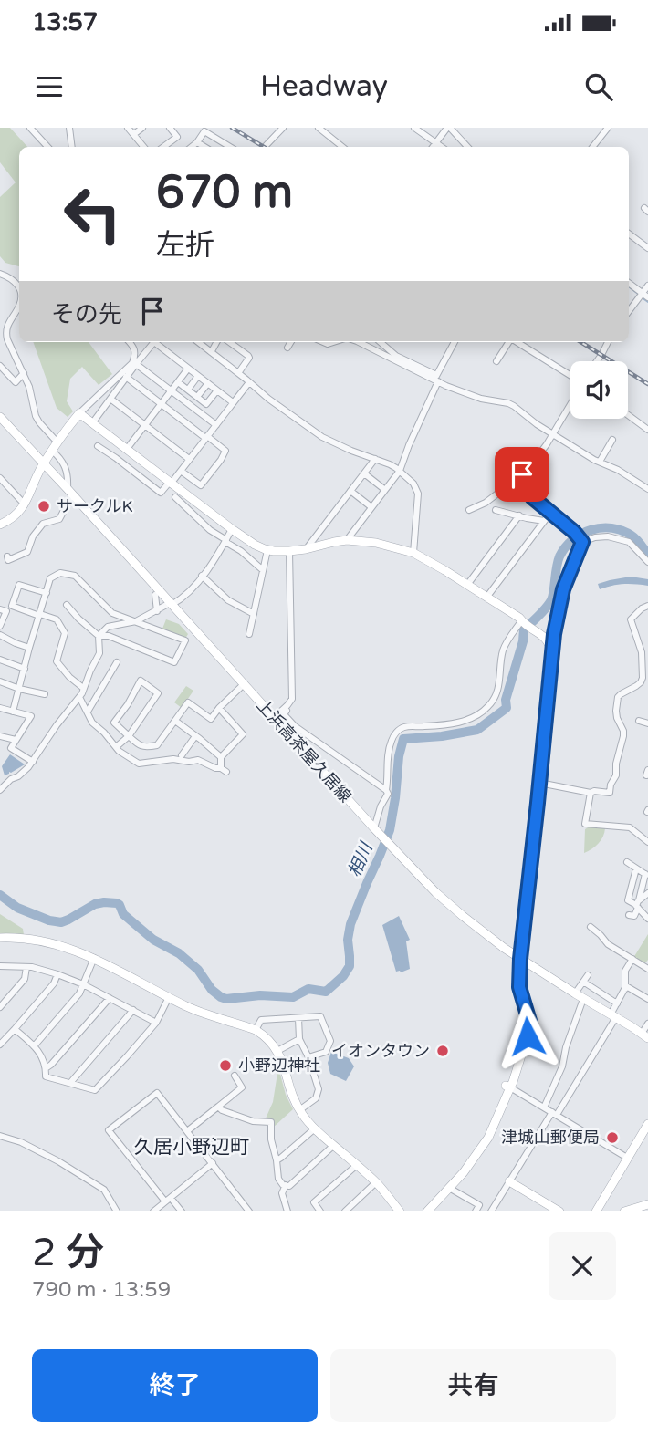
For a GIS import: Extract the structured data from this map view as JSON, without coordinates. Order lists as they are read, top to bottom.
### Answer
{
  "streets": {
    "street": ["上浜高茶屋久居線"]
  },
  "districts": ["久居小野辺町"],
  "water": ["相川"],
  "places": [
    "サークルK",
    "イオンタウン",
    "小野辺神社",
    "津城山郵便局"
  ],
  "page": {
    "status": "13:57",
    "header": "Headway",
    "turn": ["670 m", "左折"],
    "then": "その先",
    "heading": ["2 分", "790 m · 13:59"],
    "buttons": ["終了", "共有"]
  }
}
